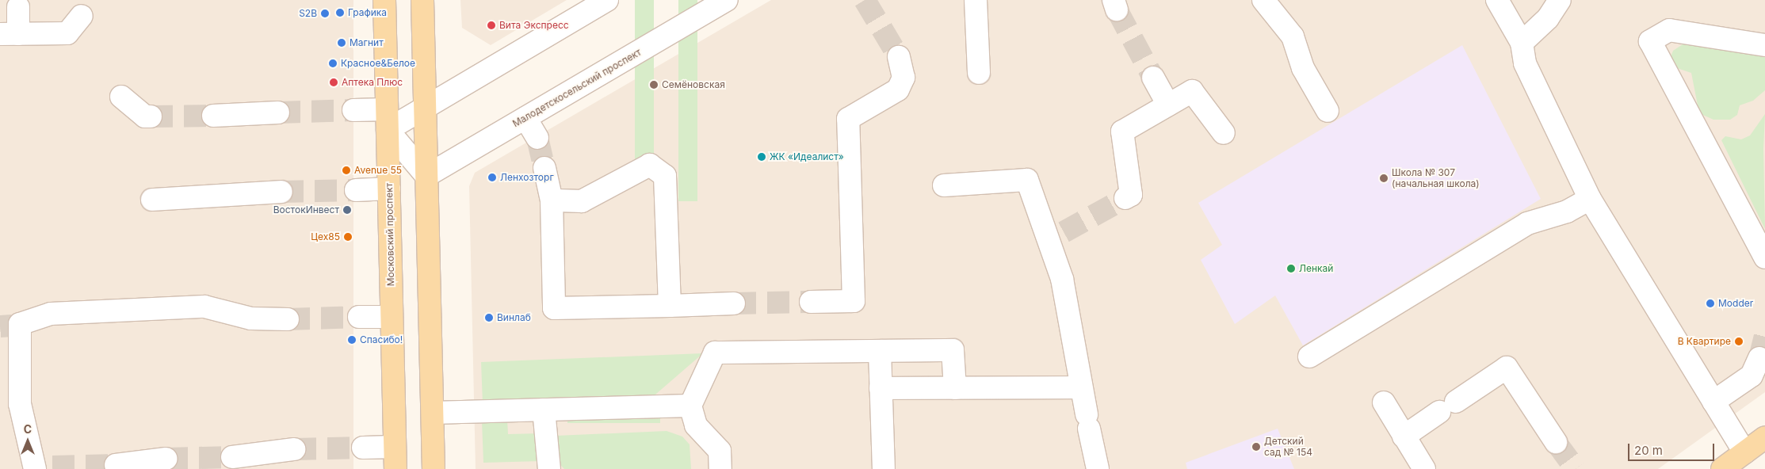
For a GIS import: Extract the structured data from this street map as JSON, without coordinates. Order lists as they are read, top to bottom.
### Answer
{
  "streets": {
    "main road": ["Московский проспект"],
    "street": ["Малодетскосельский проспект"]
  },
  "places": [
    "Графика",
    "S2B",
    "Вита Экспресс",
    "Магнит",
    "Красное&Белое",
    "Аптека Плюс",
    "Семёновская",
    "ЖК «Идеалист»",
    "Avenue 55",
    "Ленхозторг",
    "Школа № 307 (начальная школа)",
    "ВостокИнвест",
    "Цех85",
    "Ленкай",
    "Modder",
    "Винлаб",
    "Спасибо!",
    "В Квартире",
    "Детский сад № 154"
  ],
  "scale_bar": "20 m",
  "north": "top"
}
